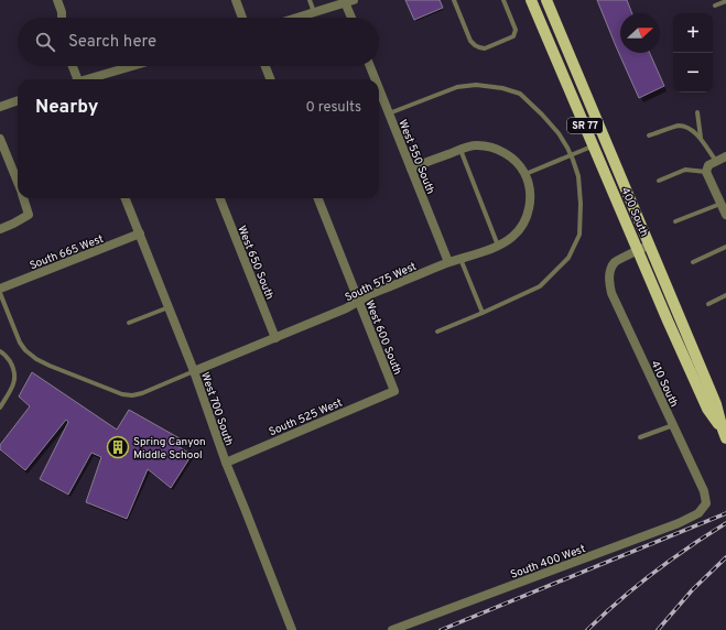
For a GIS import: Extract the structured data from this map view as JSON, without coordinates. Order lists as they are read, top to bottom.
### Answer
{
  "streets": {
    "main road": ["SR 77", "400 South"],
    "street": [
      "West 550 South",
      "South 665 West",
      "West 650 South",
      "South 575 West",
      "West 600 South",
      "410 South",
      "West 700 South",
      "South 525 West",
      "South 400 West"
    ]
  },
  "crossings": [
    ["West 550 South", "South 575 West"],
    ["400 South", "410 South"],
    ["South 665 West", "West 700 South"],
    ["West 650 South", "South 575 West"],
    ["South 575 West", "West 600 South"],
    ["South 575 West", "West 700 South"],
    ["West 600 South", "South 525 West"],
    ["410 South", "South 400 West"],
    ["West 700 South", "South 525 West"]
  ],
  "places": {
    "building": ["Spring Canyon Middle School"]
  },
  "north": "right",
  "page": {
    "map_buttons": ["+", "−"],
    "search": "Search here",
    "heading": ["Nearby", "0 results"]
  }
}
